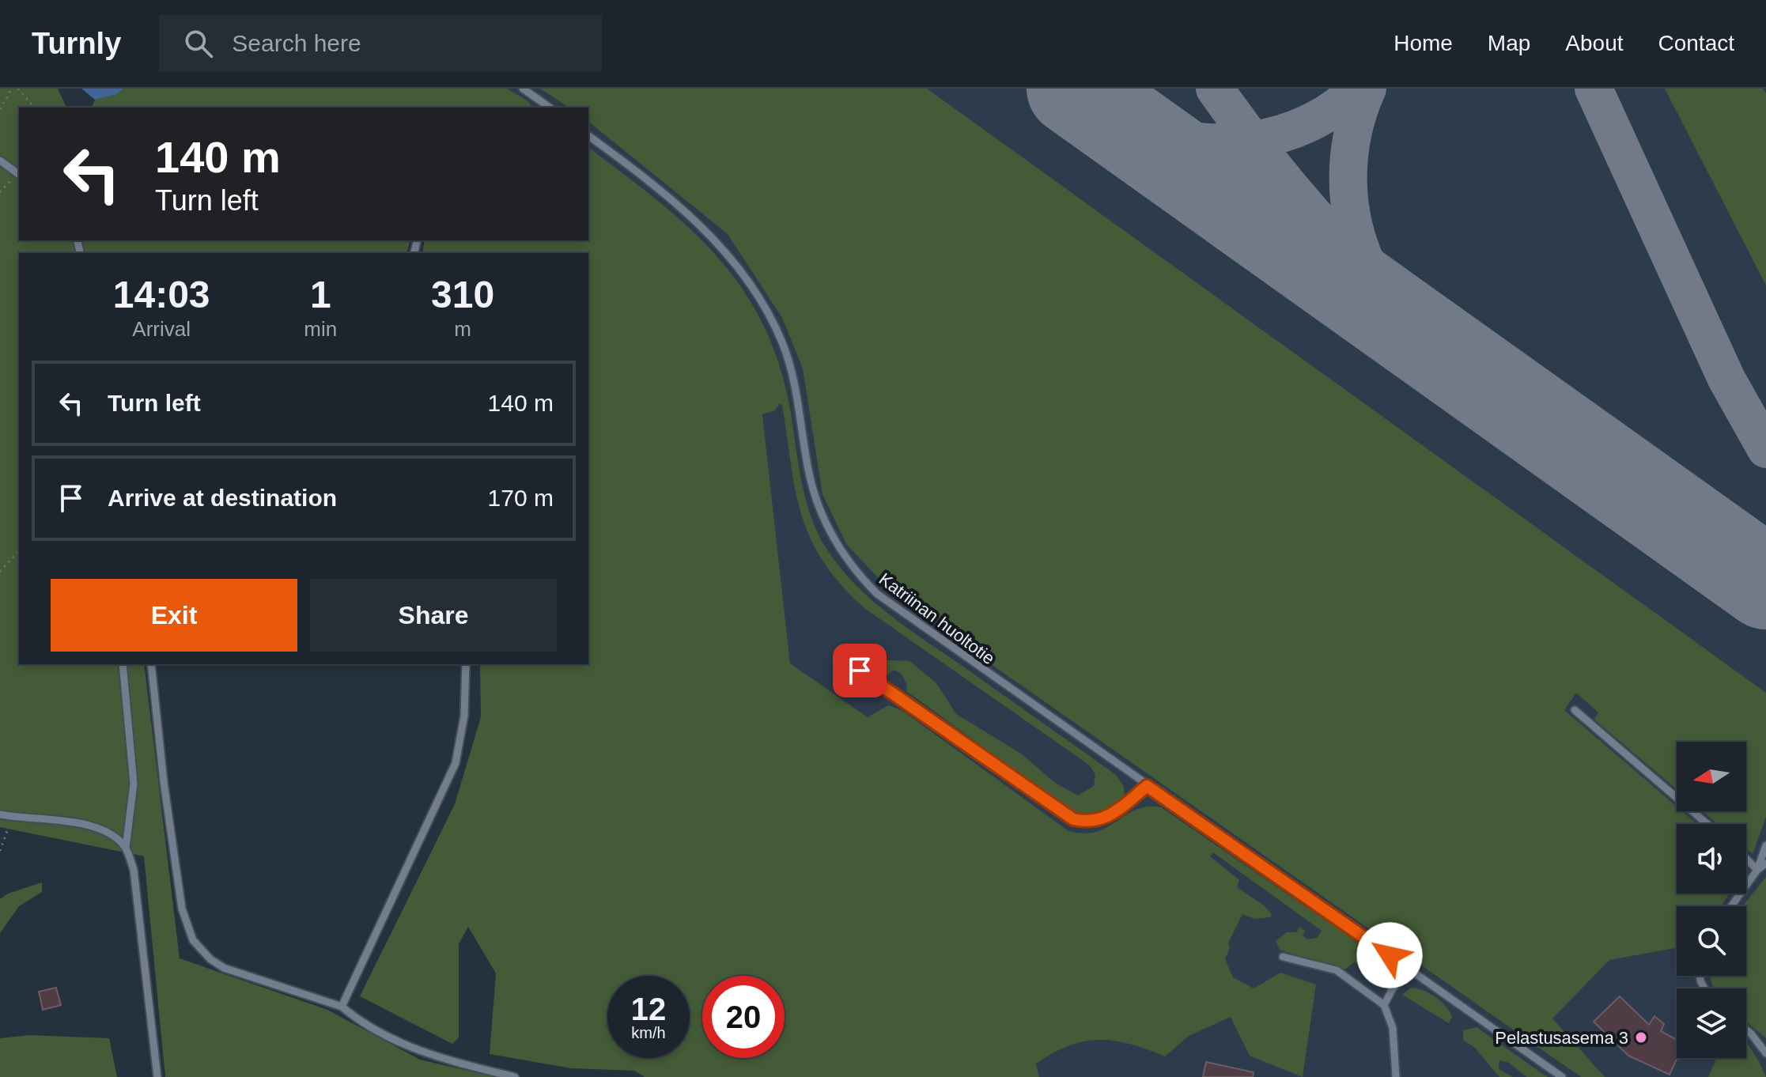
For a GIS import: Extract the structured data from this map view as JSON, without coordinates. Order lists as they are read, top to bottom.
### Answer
{
  "streets": {
    "lane": ["Katriinan huoltotie"]
  },
  "places": ["Pelastusasema 3"],
  "north": "left",
  "page": {
    "header": "Turnly",
    "search": "Search here",
    "nav": [
      "Home",
      "Map",
      "About",
      "Contact"
    ],
    "turn": ["140 m", "Turn left"],
    "eta": [
      "14:03",
      "Arrival",
      "1",
      "min",
      "310",
      "m"
    ],
    "list": [
      {
        "name": "Turn left",
        "value": "140 m"
      },
      {
        "name": "Arrive at destination",
        "value": "170 m"
      }
    ],
    "buttons": ["Exit", "Share"],
    "speed": "12 km/h",
    "limit": "20"
  }
}
